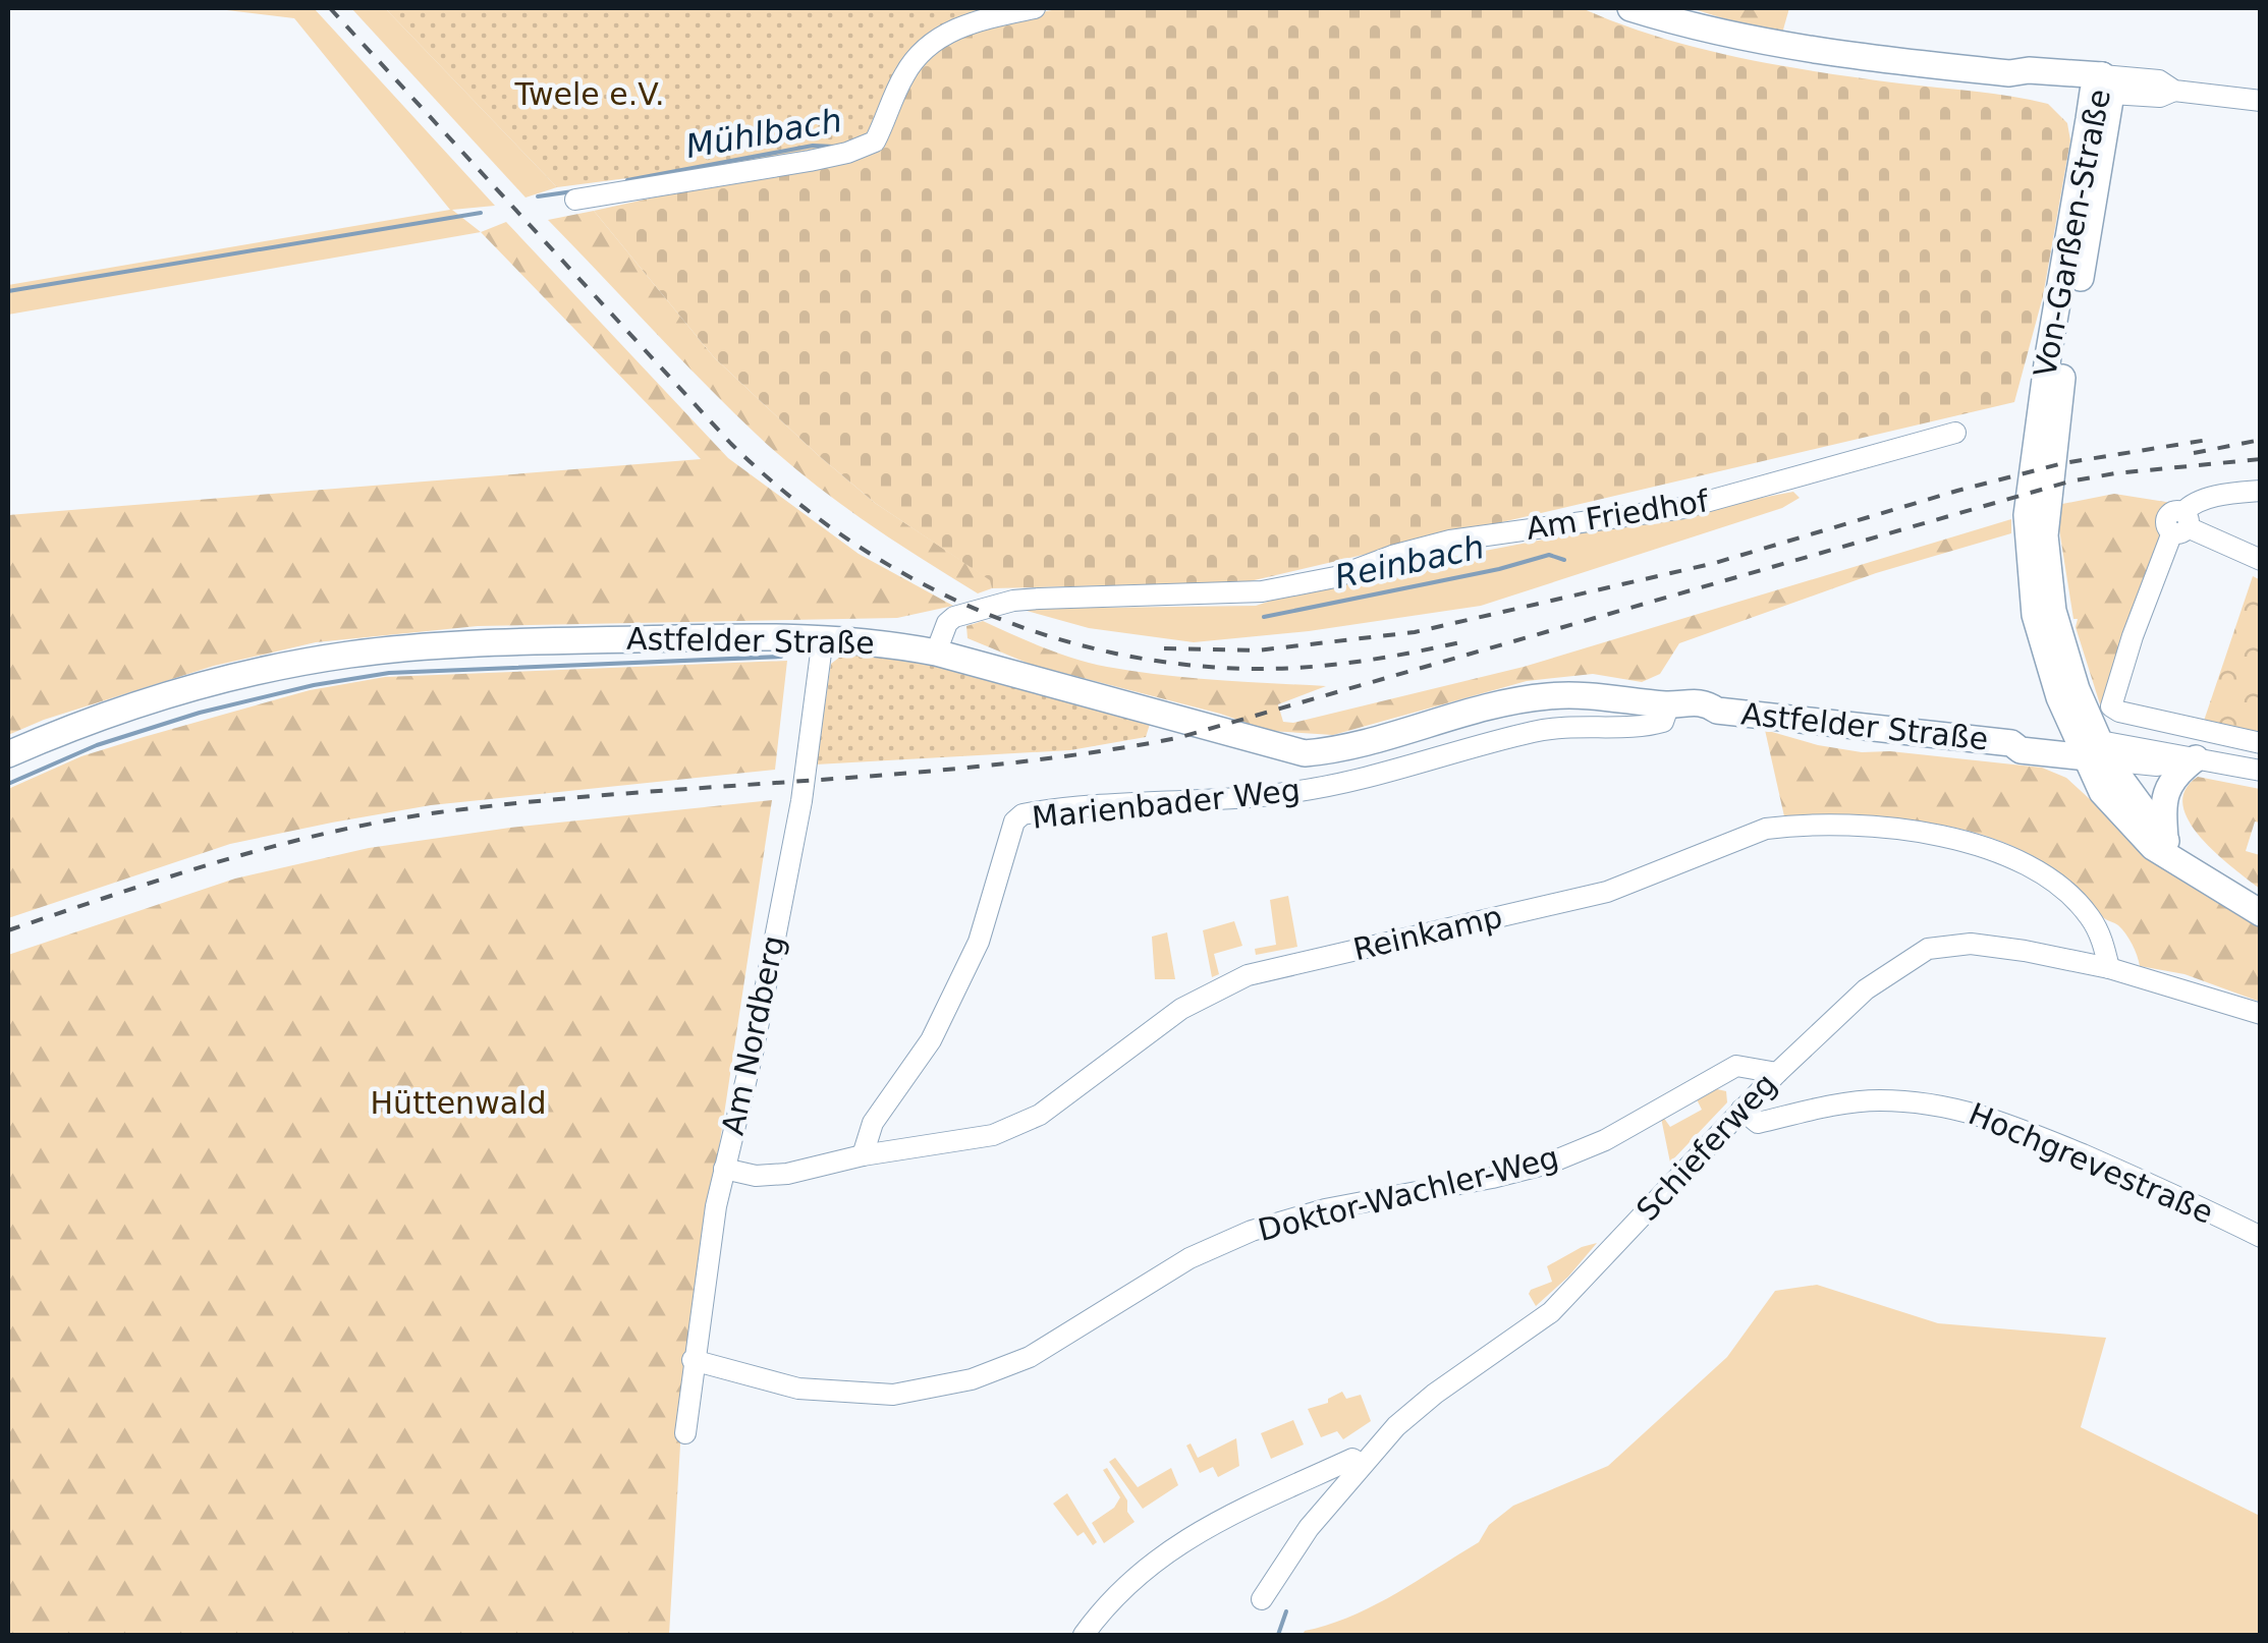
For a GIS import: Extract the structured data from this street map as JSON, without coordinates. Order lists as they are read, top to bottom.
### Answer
{
  "streets": {
    "main road": ["Von-Garßen-Straße", "Astfelder Straße"],
    "street": [
      "Am Friedhof",
      "Marienbader Weg",
      "Reinkamp",
      "Am Nordberg",
      "Schieferweg",
      "Hochgrevestraße",
      "Doktor-Wachler-Weg"
    ]
  },
  "crossings": [
    ["Von-Garßen-Straße", "Astfelder Straße"],
    ["Am Friedhof", "Astfelder Straße"],
    ["Astfelder Straße", "Marienbader Weg"],
    ["Astfelder Straße", "Am Nordberg"],
    ["Marienbader Weg", "Reinkamp"],
    ["Reinkamp", "Am Nordberg"],
    ["Reinkamp", "Schieferweg"],
    ["Am Nordberg", "Doktor-Wachler-Weg"],
    ["Schieferweg", "Hochgrevestraße"],
    ["Schieferweg", "Doktor-Wachler-Weg"]
  ],
  "water": ["Mühlbach", "Reinbach"],
  "parks": ["Twele e.V.", "Hüttenwald"]
}
